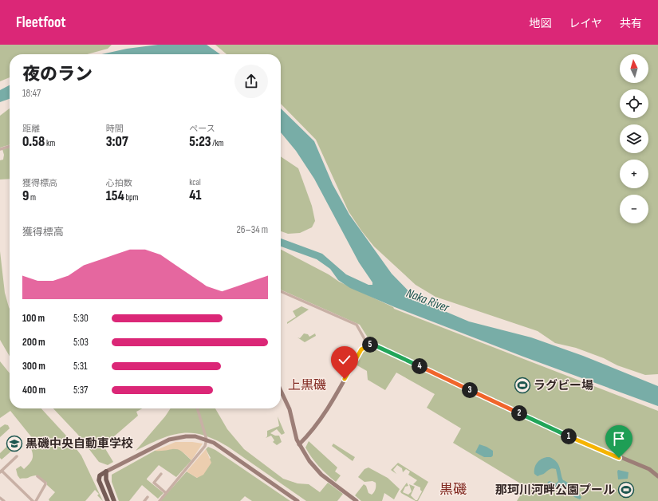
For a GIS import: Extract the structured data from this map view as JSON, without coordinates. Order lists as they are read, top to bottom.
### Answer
{
  "districts": ["上黒磯", "黒磯"],
  "water": ["Naka River"],
  "places": {
    "sports": ["ラグビー場", "那珂川河畔公園プール"],
    "school or university": ["黒磯中央自動車学校"]
  },
  "north": "top",
  "page": {
    "header": "Fleetfoot",
    "nav": ["地図", "レイヤ", "共有"],
    "map_buttons": ["+", "−"],
    "heading": ["夜のラン", "18:47"],
    "stats": [
      ["距離", "0.58 km"],
      ["時間", "3:07"],
      ["ペース", "5:23 /km"],
      ["獲得標高", "9 m"],
      ["心拍数", "154 bpm"],
      ["kcal", "41"]
    ],
    "chart": ["獲得標高", "26–34 m"],
    "list": [
      {
        "name": "100 m",
        "note": "5:30"
      },
      {
        "name": "200 m",
        "note": "5:03"
      },
      {
        "name": "300 m",
        "note": "5:31"
      },
      {
        "name": "400 m",
        "note": "5:37"
      }
    ],
    "pins": [
      "5",
      "4",
      "3",
      "2",
      "1"
    ]
  }
}
